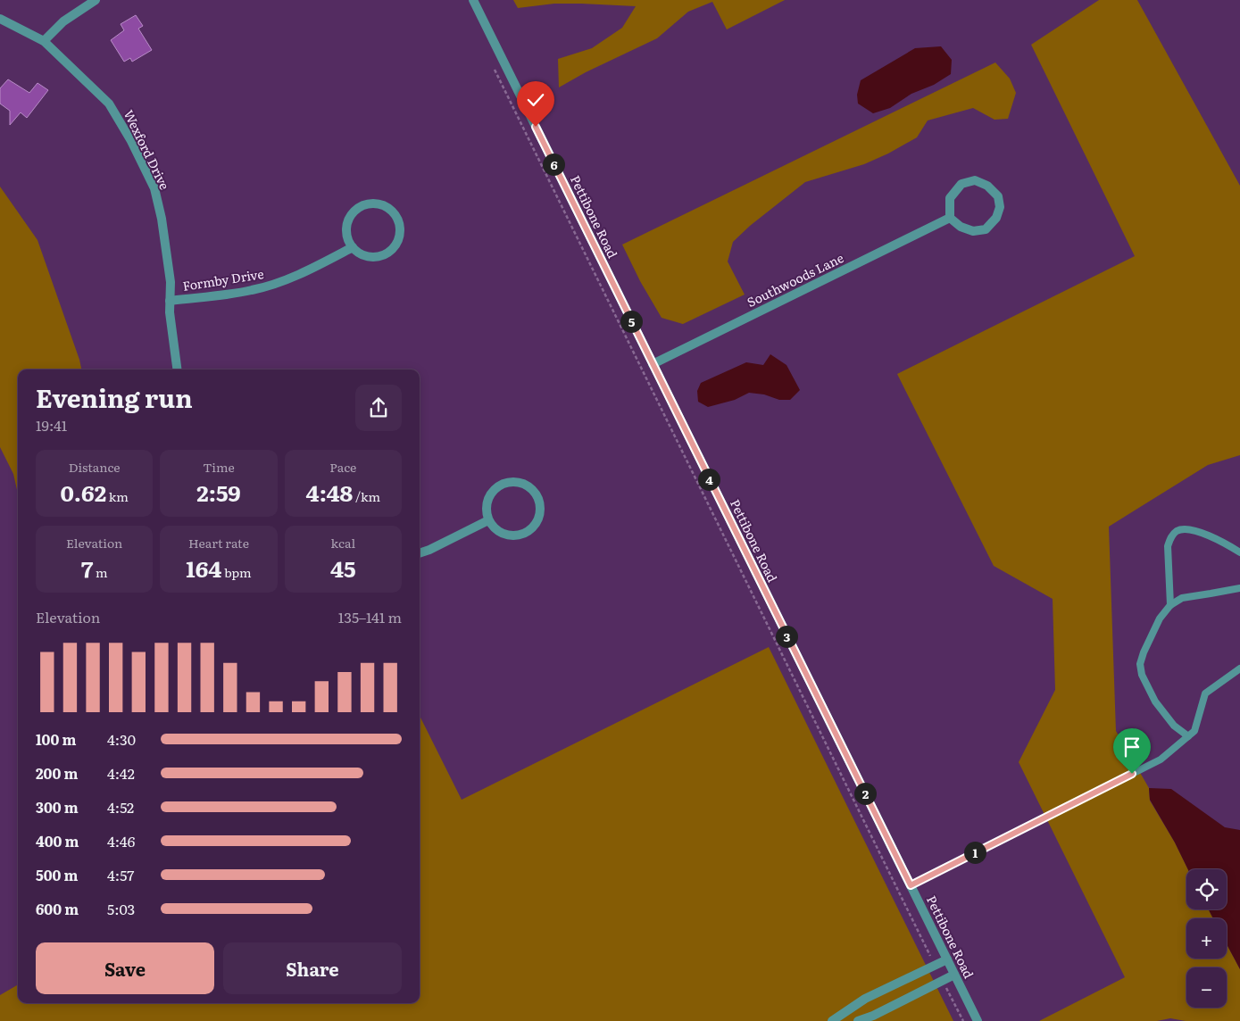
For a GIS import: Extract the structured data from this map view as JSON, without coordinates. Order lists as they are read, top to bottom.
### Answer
{
  "streets": {
    "street": [
      "Wexford Drive",
      "Pettibone Road",
      "Formby Drive",
      "Southwoods Lane"
    ]
  },
  "crossings": [
    ["Wexford Drive", "Formby Drive"],
    ["Pettibone Road", "Southwoods Lane"]
  ],
  "page": {
    "pins": [
      "6",
      "5",
      "4",
      "3",
      "2",
      "1"
    ],
    "heading": ["Evening run", "19:41"],
    "stats": [
      ["Distance", "0.62 km"],
      ["Time", "2:59"],
      ["Pace", "4:48 /km"],
      ["Elevation", "7 m"],
      ["Heart rate", "164 bpm"],
      ["kcal", "45"]
    ],
    "chart": ["Elevation", "135–141 m"],
    "list": [
      {
        "name": "100 m",
        "note": "4:30"
      },
      {
        "name": "200 m",
        "note": "4:42"
      },
      {
        "name": "300 m",
        "note": "4:52"
      },
      {
        "name": "400 m",
        "note": "4:46"
      },
      {
        "name": "500 m",
        "note": "4:57"
      },
      {
        "name": "600 m",
        "note": "5:03"
      }
    ],
    "map_buttons": ["+", "−"],
    "buttons": ["Save", "Share"]
  }
}
